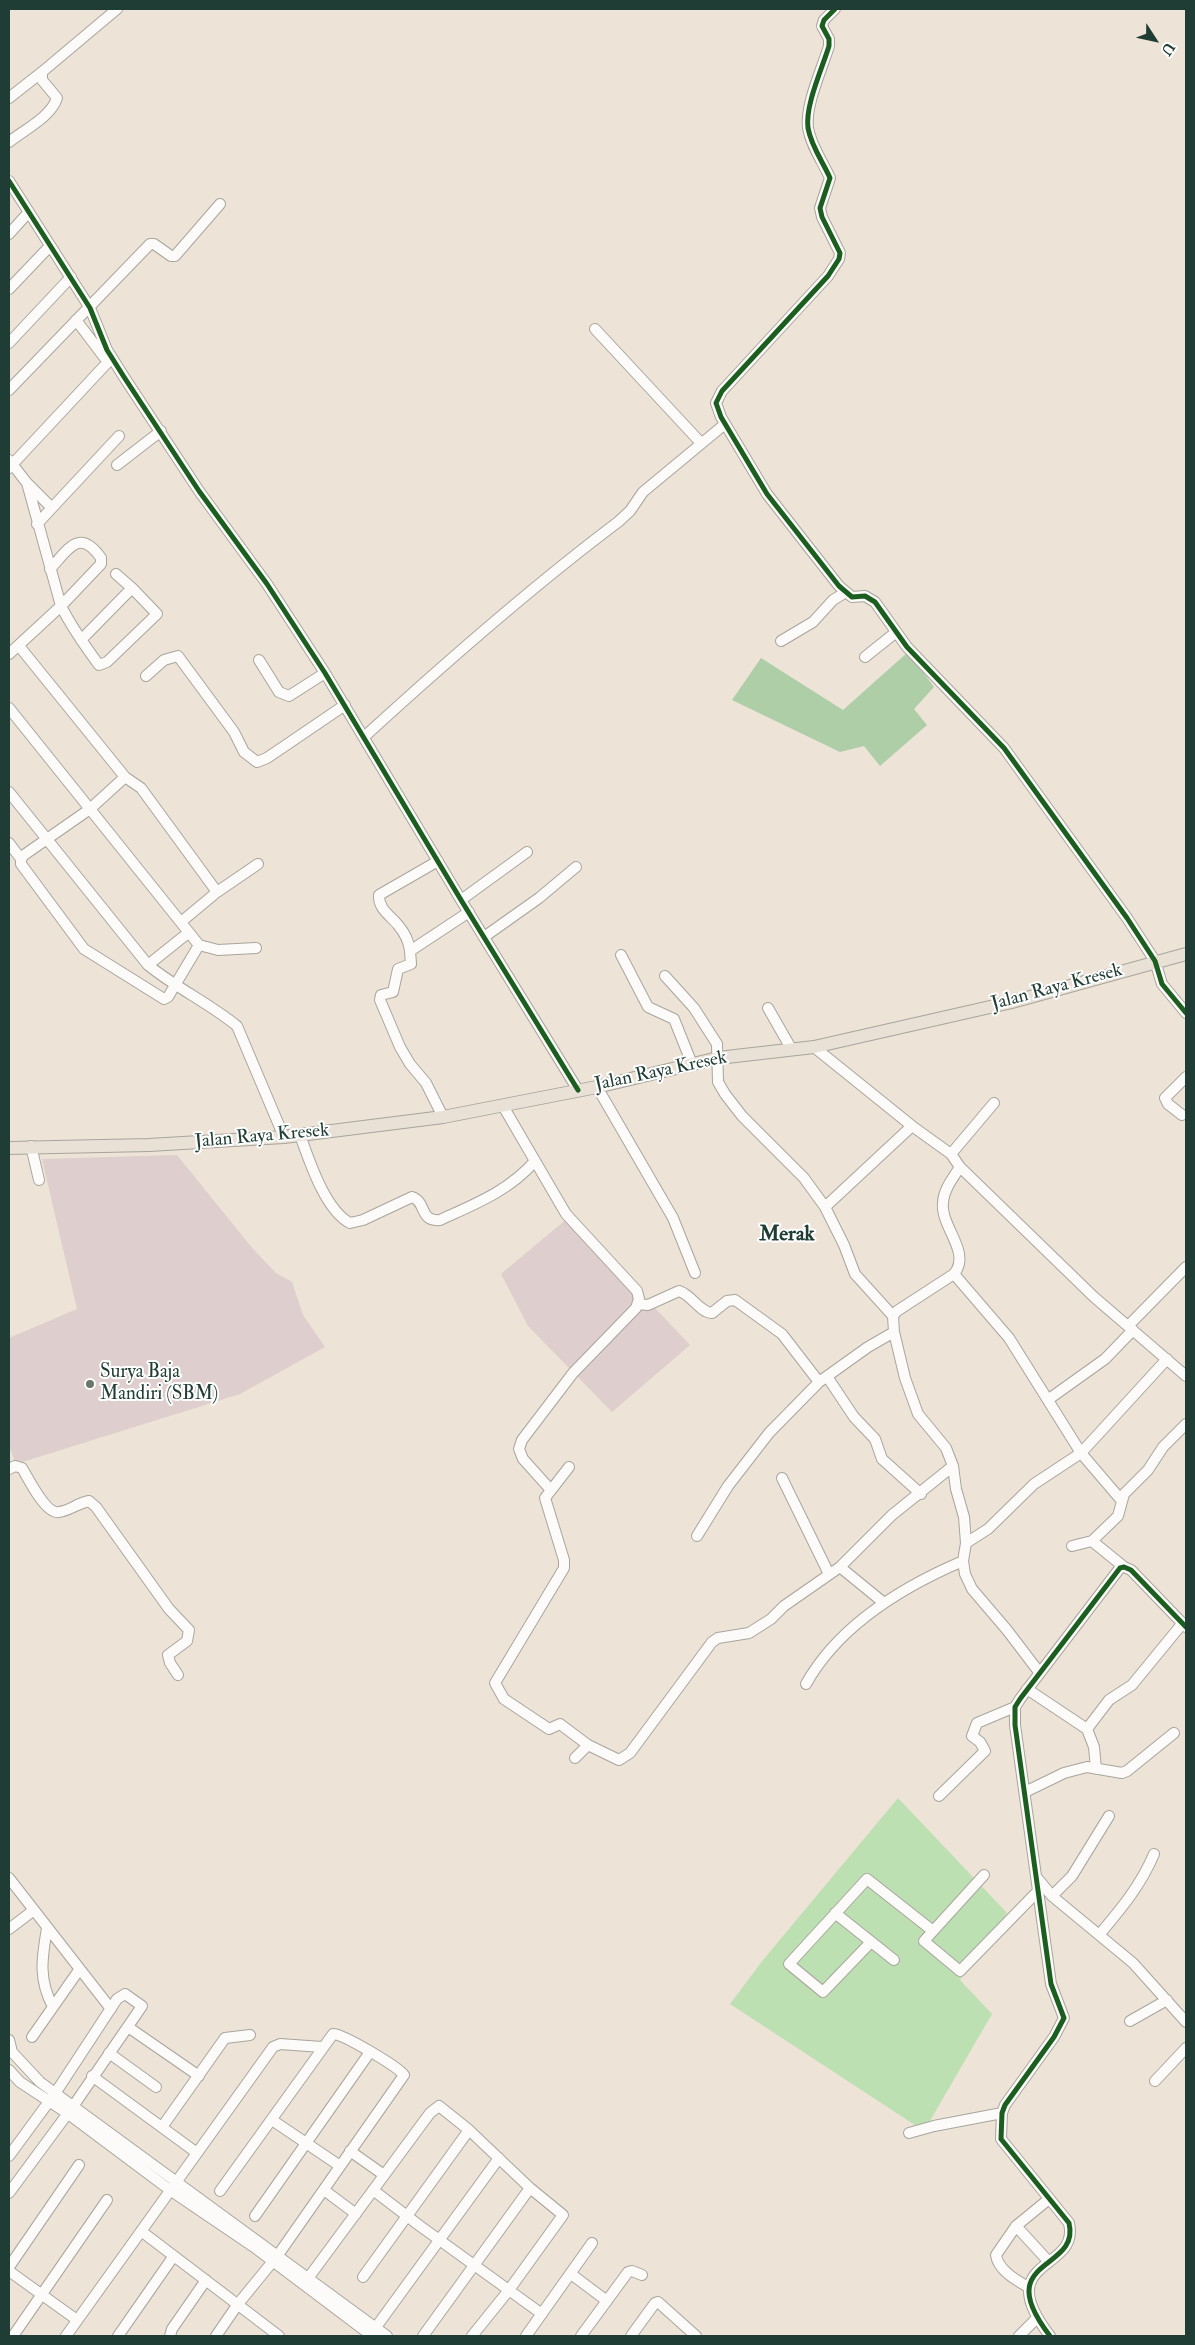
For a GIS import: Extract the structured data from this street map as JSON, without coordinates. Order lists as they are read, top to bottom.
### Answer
{
  "streets": {
    "main road": ["Jalan Raya Kresek"]
  },
  "districts": ["Merak"],
  "places": ["Surya Baja Mandiri (SBM)"],
  "north": "bottom right"
}
